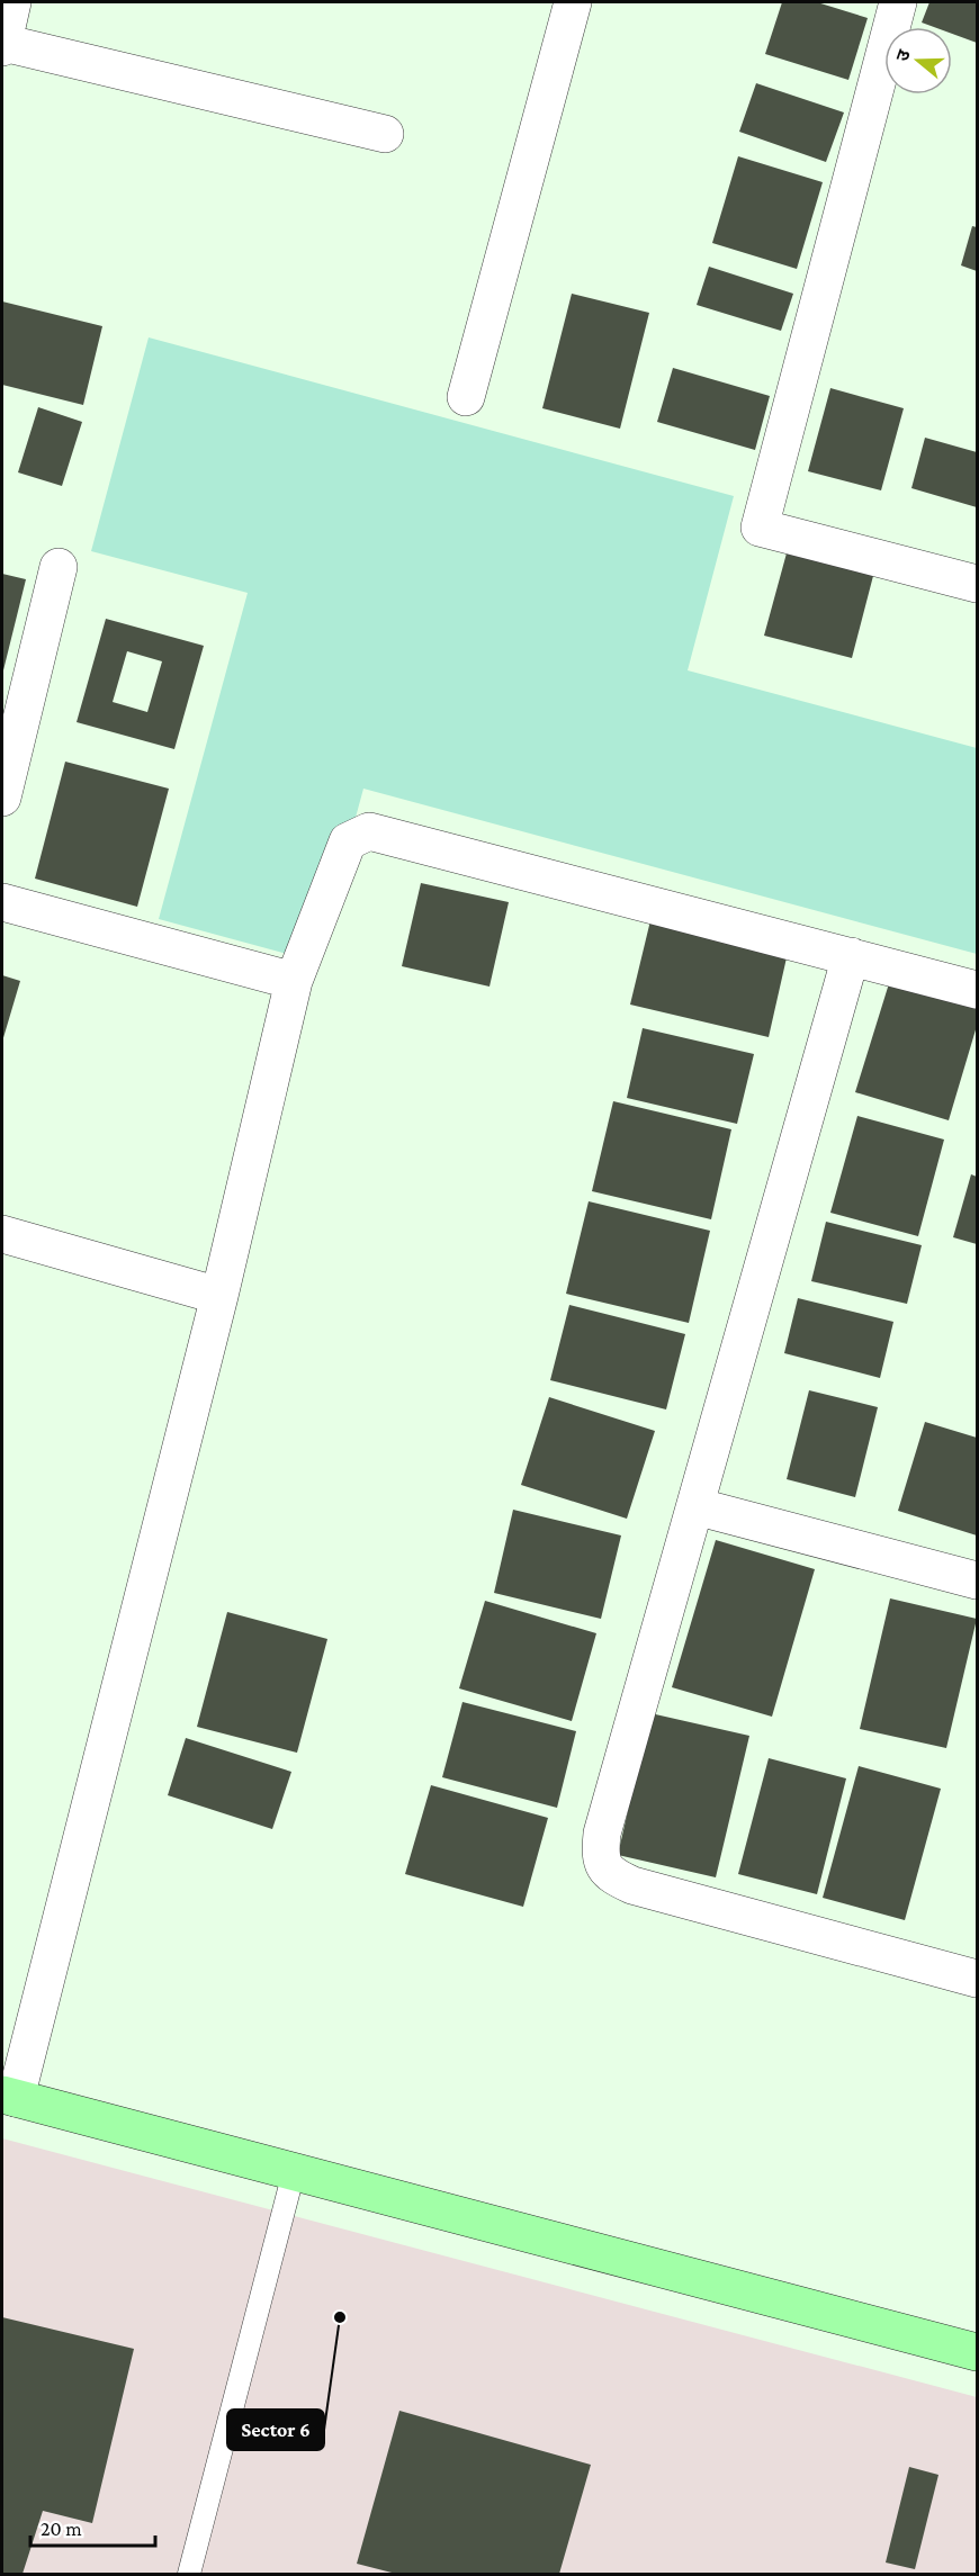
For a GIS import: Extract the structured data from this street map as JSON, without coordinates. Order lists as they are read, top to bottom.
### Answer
{
  "places": ["Sector 6"],
  "scale_bar": "20 m",
  "north": "left"
}
